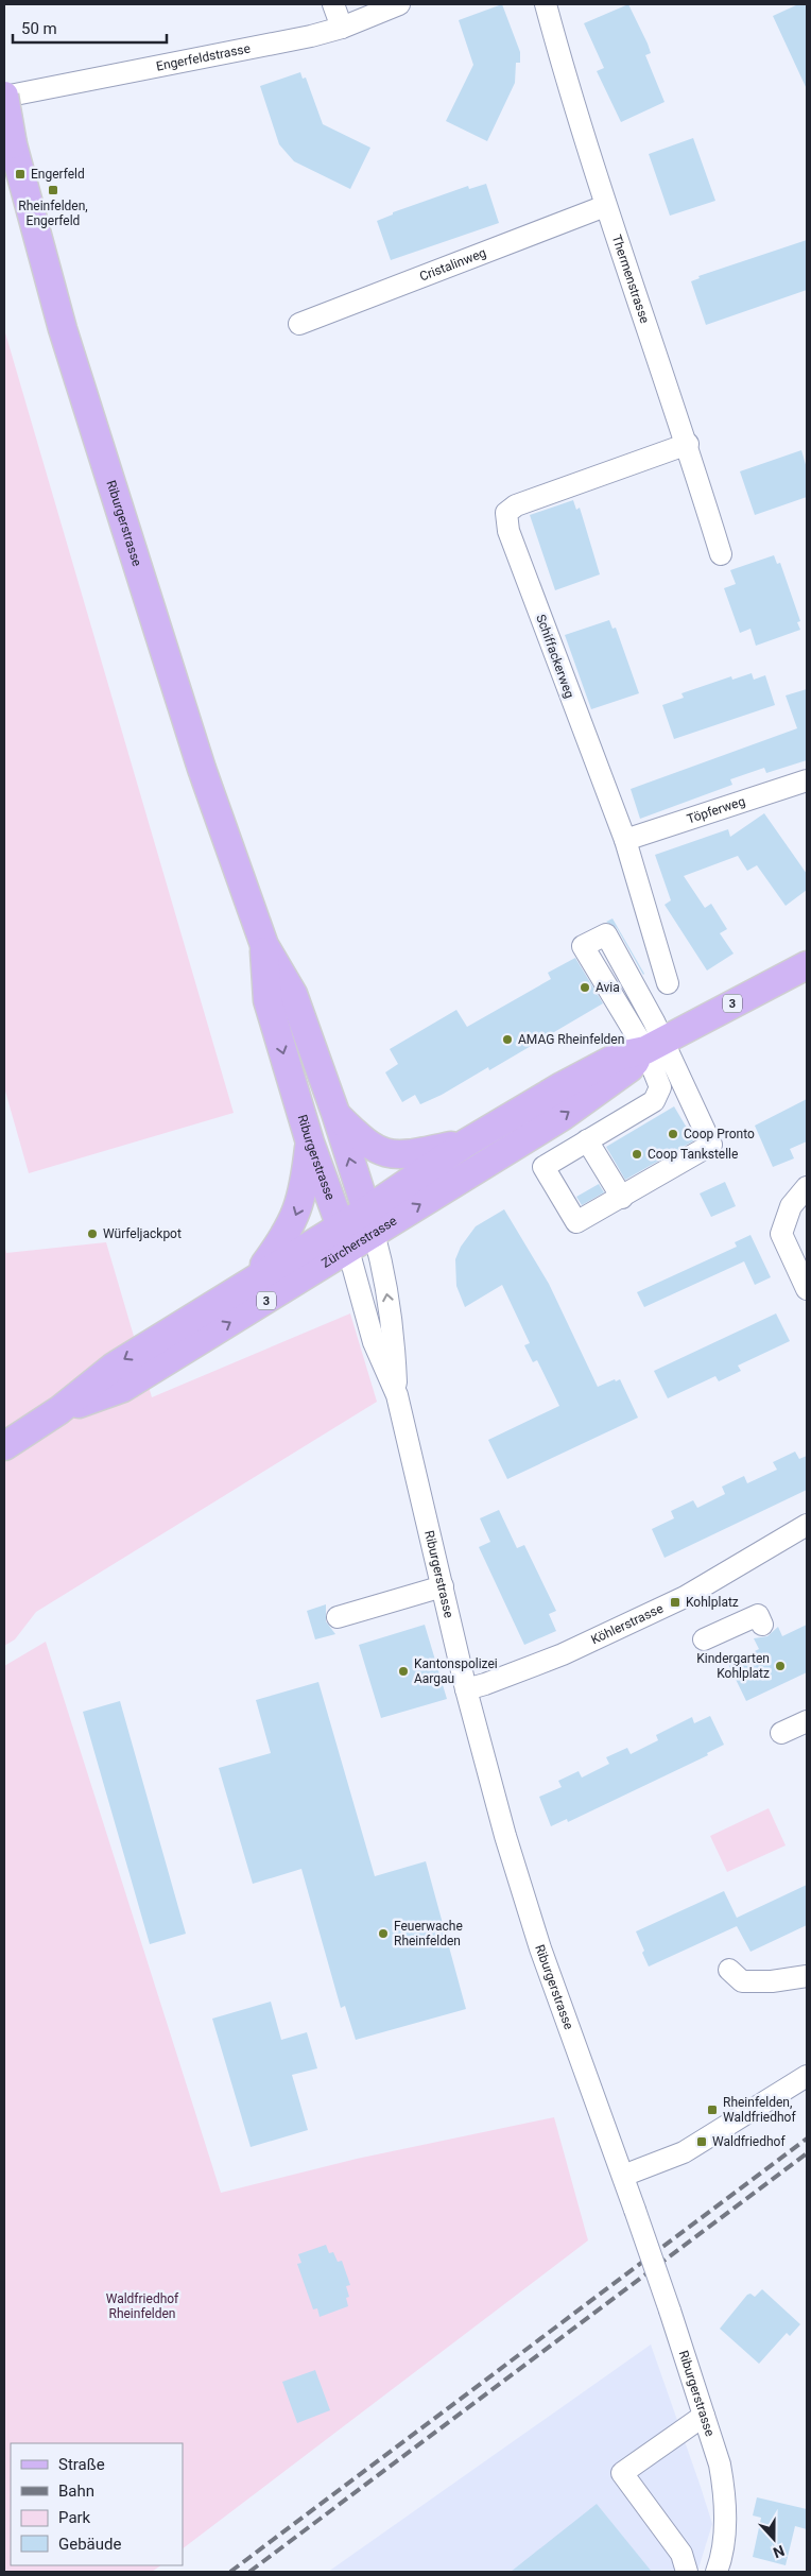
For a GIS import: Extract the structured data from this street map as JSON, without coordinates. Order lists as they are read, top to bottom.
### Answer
{
  "streets": {
    "main road": ["Riburgerstrasse", "3", "Zürcherstrasse"],
    "street": [
      "Engerfeldstrasse",
      "Cristalinweg",
      "Thermenstrasse",
      "Schiffackerweg",
      "Töpferweg",
      "Köhlerstrasse"
    ]
  },
  "crossings": [
    ["Engerfeldstrasse", "Riburgerstrasse"],
    ["Cristalinweg", "Thermenstrasse"],
    ["Thermenstrasse", "Schiffackerweg"],
    ["Riburgerstrasse", "Zürcherstrasse"],
    ["Riburgerstrasse", "Köhlerstrasse"],
    ["Schiffackerweg", "Töpferweg"]
  ],
  "parks": ["Waldfriedhof Rheinfelden"],
  "places": {
    "transit": [
      "Engerfeld",
      "Rheinfelden, Engerfeld",
      "Kohlplatz",
      "Rheinfelden, Waldfriedhof",
      "Waldfriedhof"
    ],
    "other": [
      "Avia",
      "AMAG Rheinfelden",
      "Coop Pronto",
      "Coop Tankstelle",
      "Würfeljackpot",
      "Kindergarten Kohlplatz",
      "Kantonspolizei Aargau",
      "Feuerwache Rheinfelden"
    ]
  },
  "legend": [
    "Straße",
    "Bahn",
    "Park",
    "Gebäude"
  ],
  "scale_bar": "50 m",
  "north": "bottom"
}
